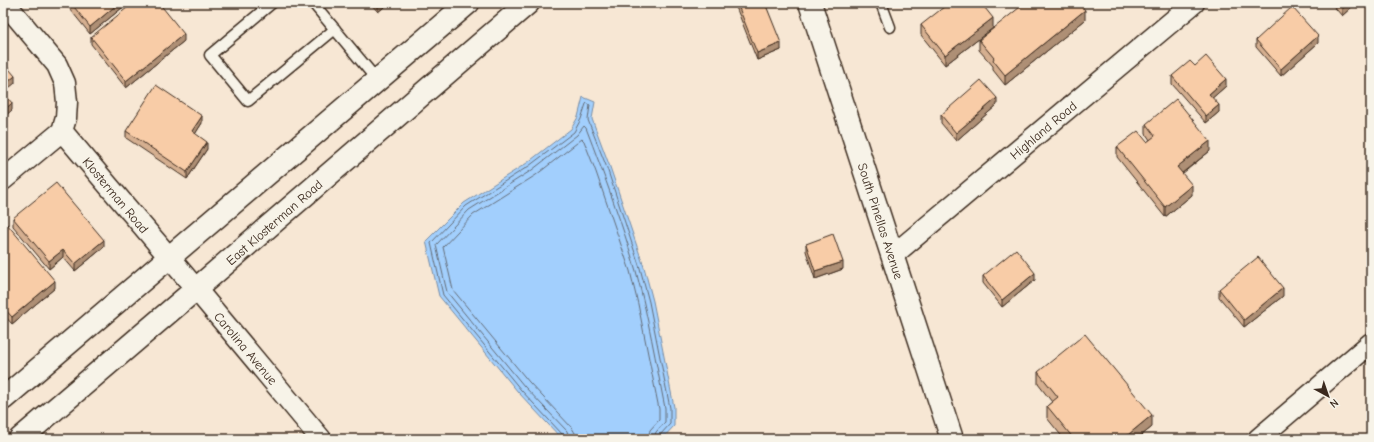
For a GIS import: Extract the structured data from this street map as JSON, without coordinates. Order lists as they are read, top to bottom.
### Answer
{
  "streets": {
    "main road": ["South Pinellas Avenue", "East Klosterman Road"],
    "street": ["Highland Road", "Klosterman Road", "Carolina Avenue"]
  },
  "crossings": [
    ["Highland Road", "South Pinellas Avenue"],
    ["Klosterman Road", "Carolina Avenue"],
    ["East Klosterman Road", "Carolina Avenue"]
  ],
  "north": "bottom right"
}
